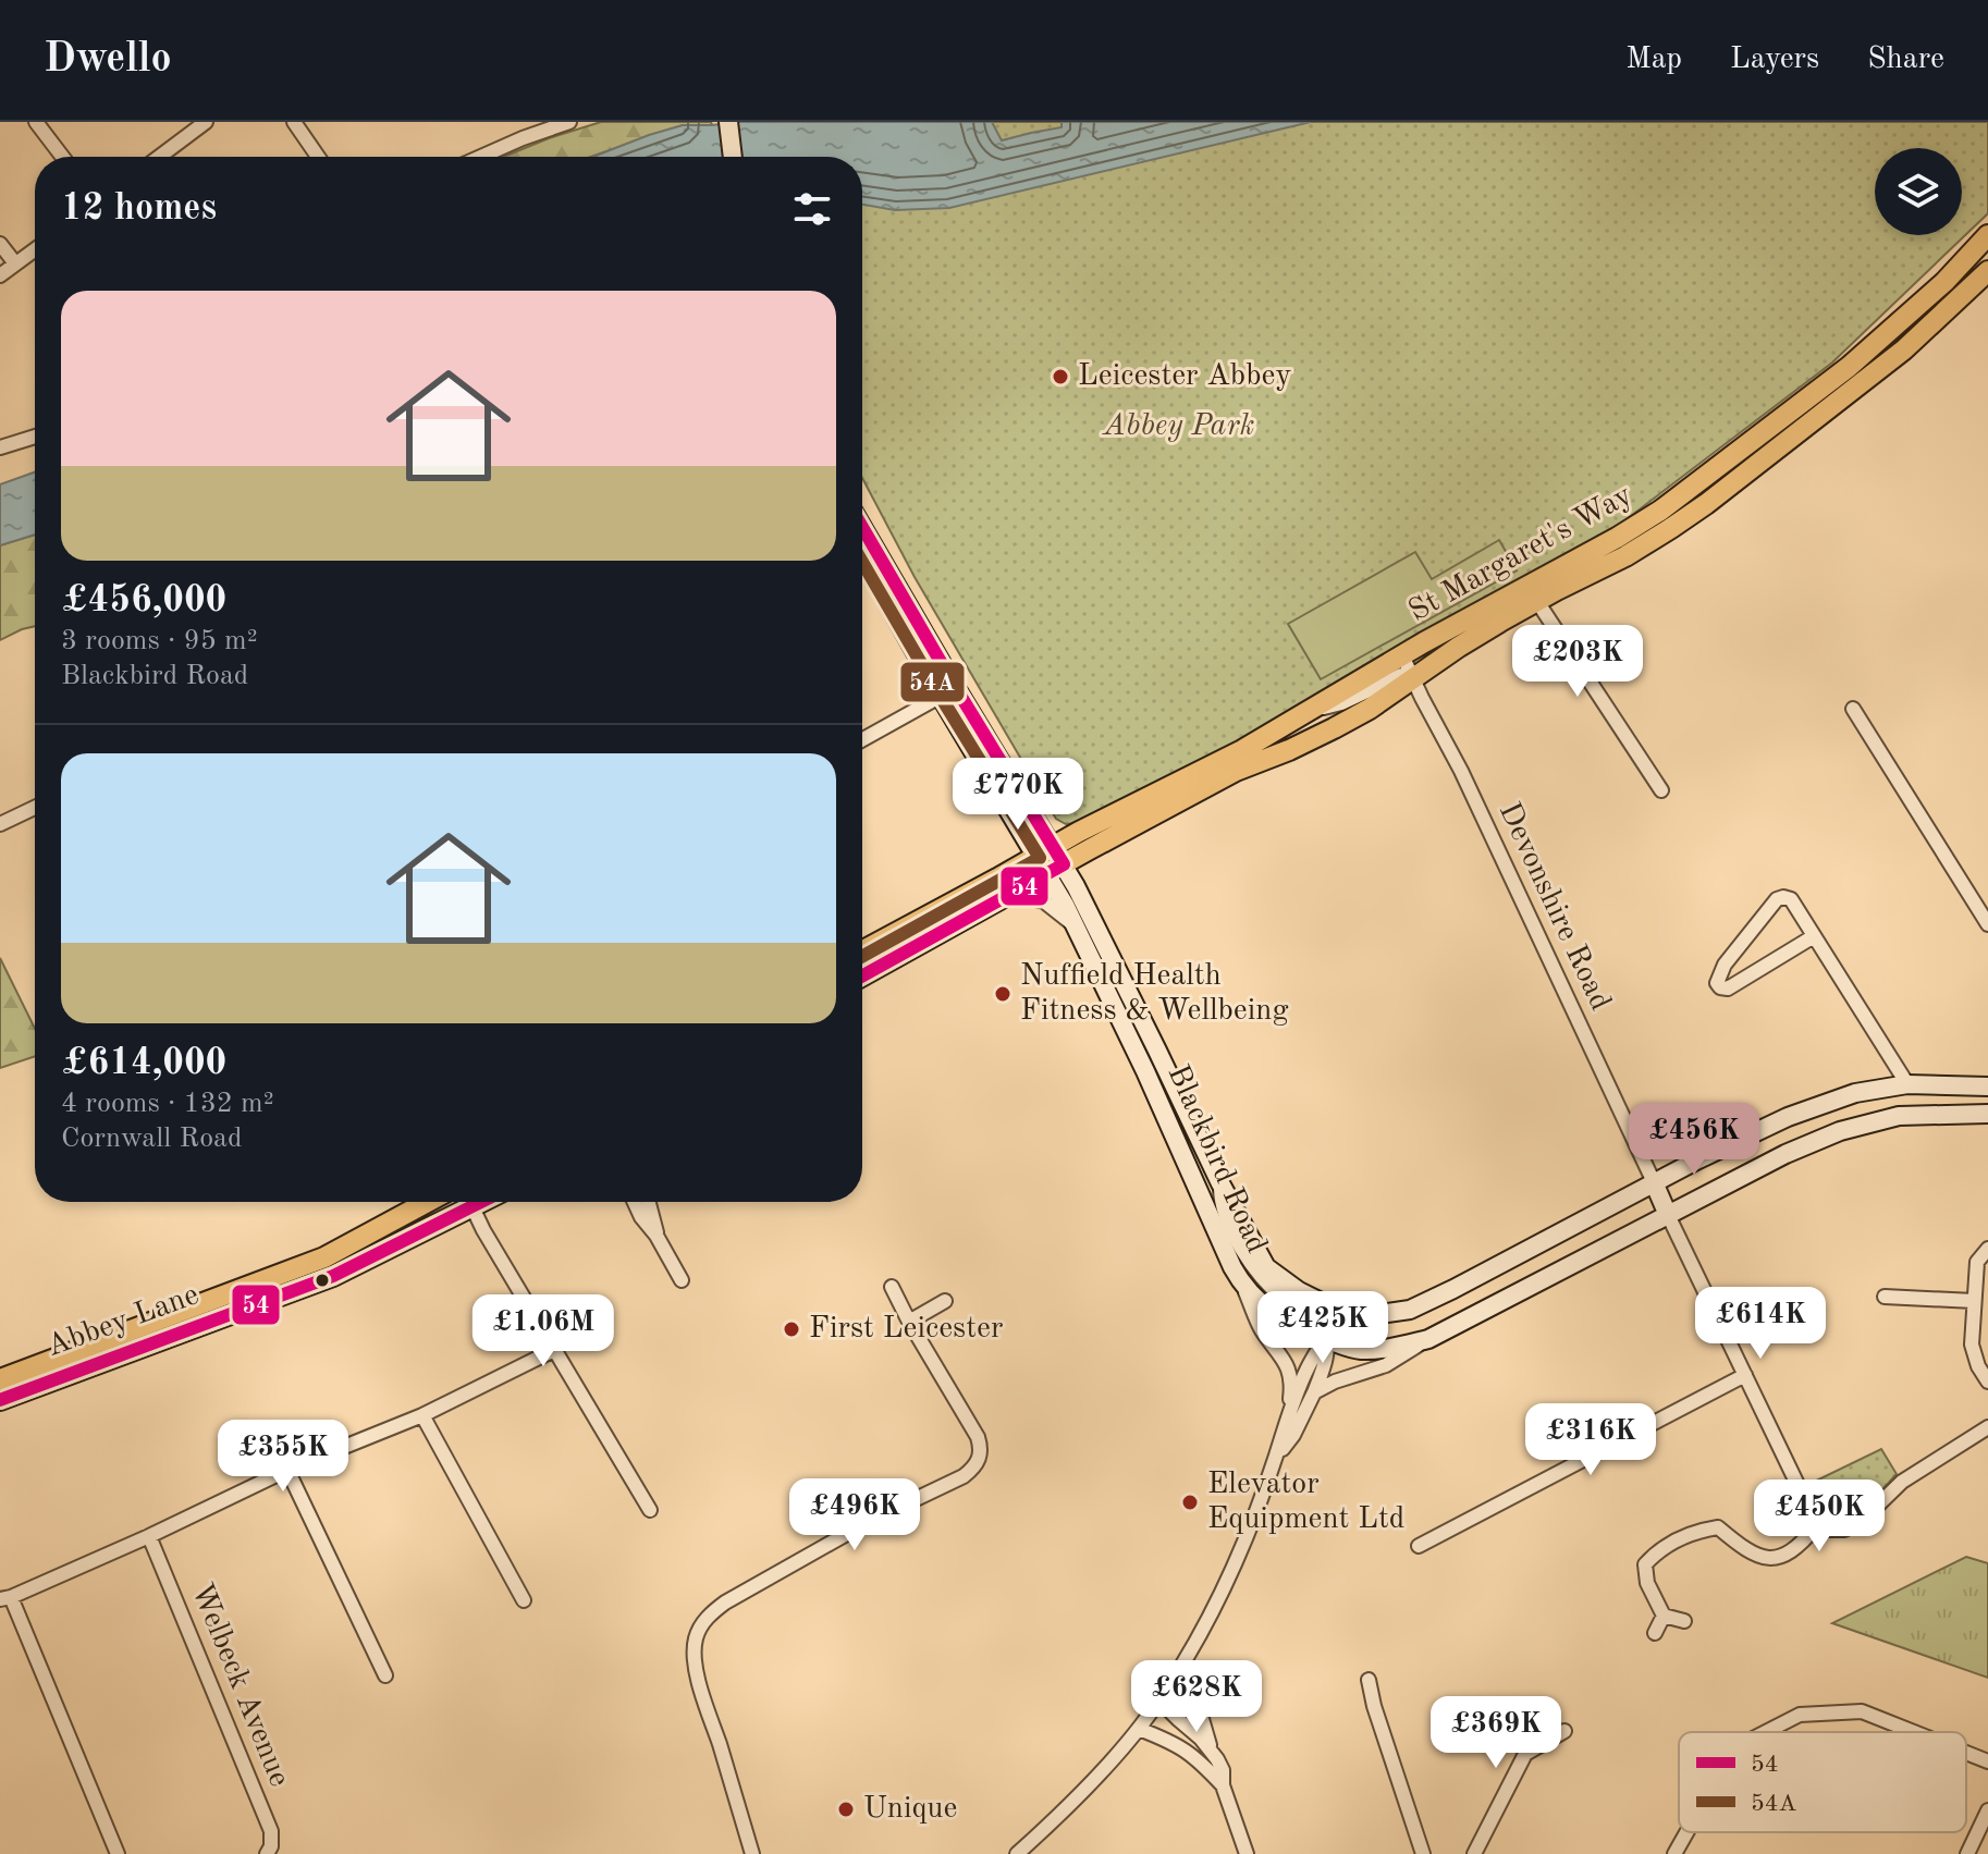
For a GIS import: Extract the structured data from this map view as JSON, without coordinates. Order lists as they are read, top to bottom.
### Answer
{
  "streets": {
    "main road": ["St Margaret's Way", "Abbey Lane"],
    "street": ["Devonshire Road", "Blackbird Road", "Welbeck Avenue"]
  },
  "crossings": [
    ["St Margaret's Way", "Devonshire Road"],
    ["St Margaret's Way", "Blackbird Road"],
    ["Devonshire Road", "Blackbird Road"]
  ],
  "parks": ["Abbey Park"],
  "places": [
    "Leicester Abbey",
    "Nuffield Health Fitness & Wellbeing",
    "First Leicester",
    "Elevator Equipment Ltd",
    "Unique"
  ],
  "lines": ["transit line 54", "transit line 54A"],
  "legend": ["54", "54A"],
  "page": {
    "header": "Dwello",
    "nav": ["Map", "Layers", "Share"],
    "heading": "12 homes",
    "list": [
      {
        "name": "£456,000",
        "note": "3 rooms · 95 m² · Blackbird Road"
      },
      {
        "name": "£614,000",
        "note": "4 rooms · 132 m² · Cornwall Road"
      }
    ],
    "price": [
      "£203K",
      "£770K",
      "£456K",
      "£614K",
      "£425K",
      "£1.06M",
      "£316K",
      "£355K",
      "£496K",
      "£450K",
      "£628K",
      "£369K"
    ]
  }
}
